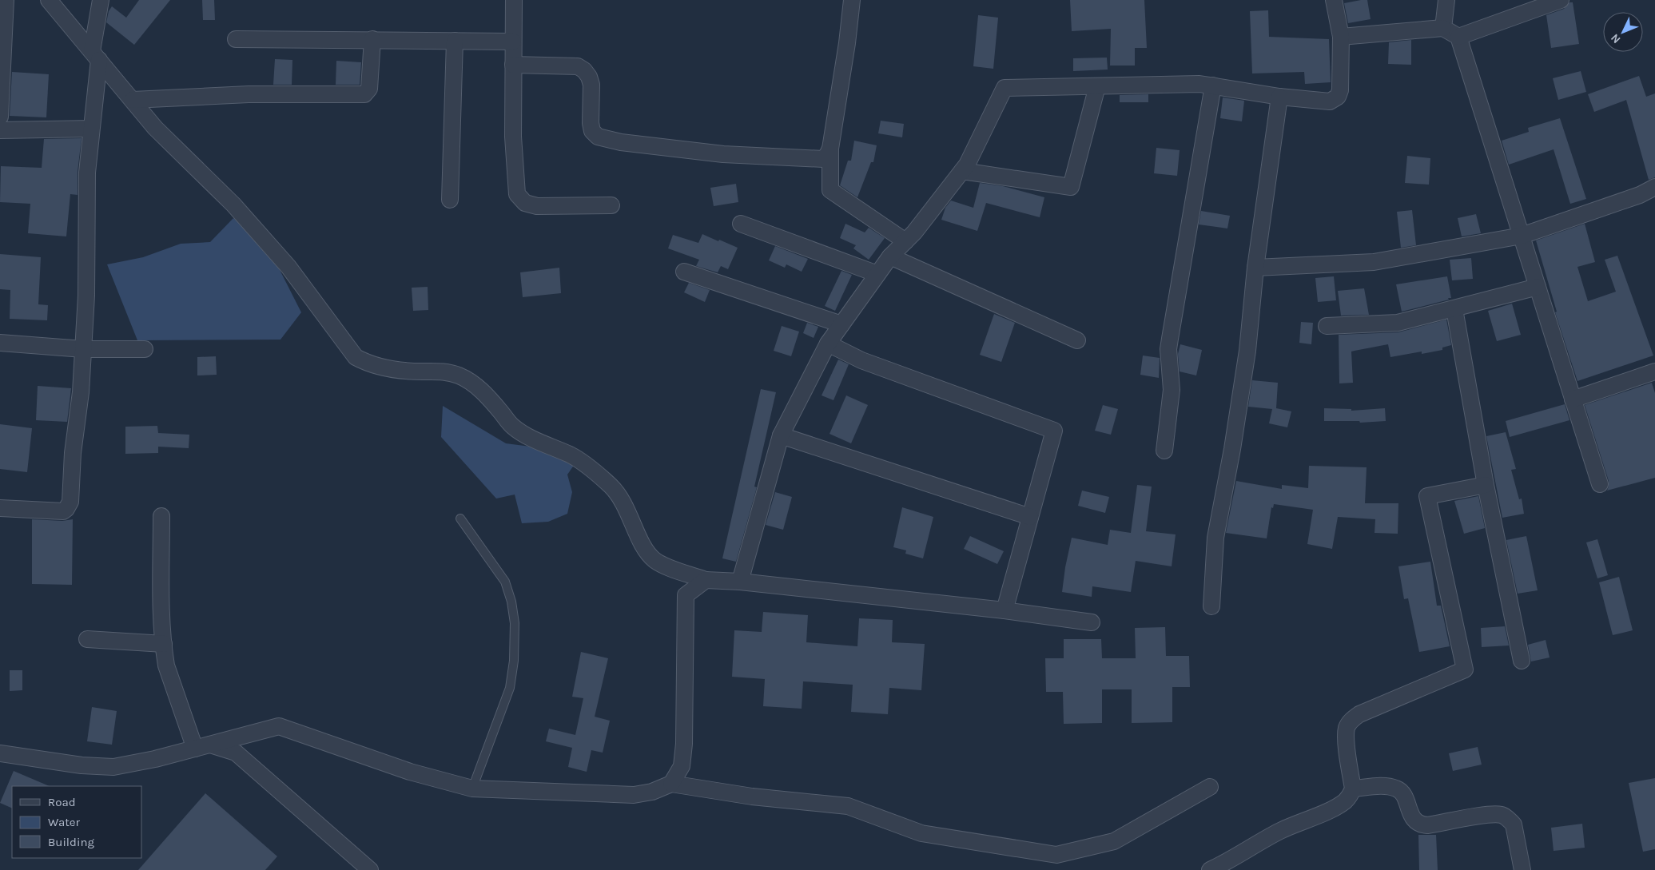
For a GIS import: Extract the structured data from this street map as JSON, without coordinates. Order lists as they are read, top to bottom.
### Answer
{
  "legend": ["Road", "Water", "Building"],
  "north": "bottom left"
}
